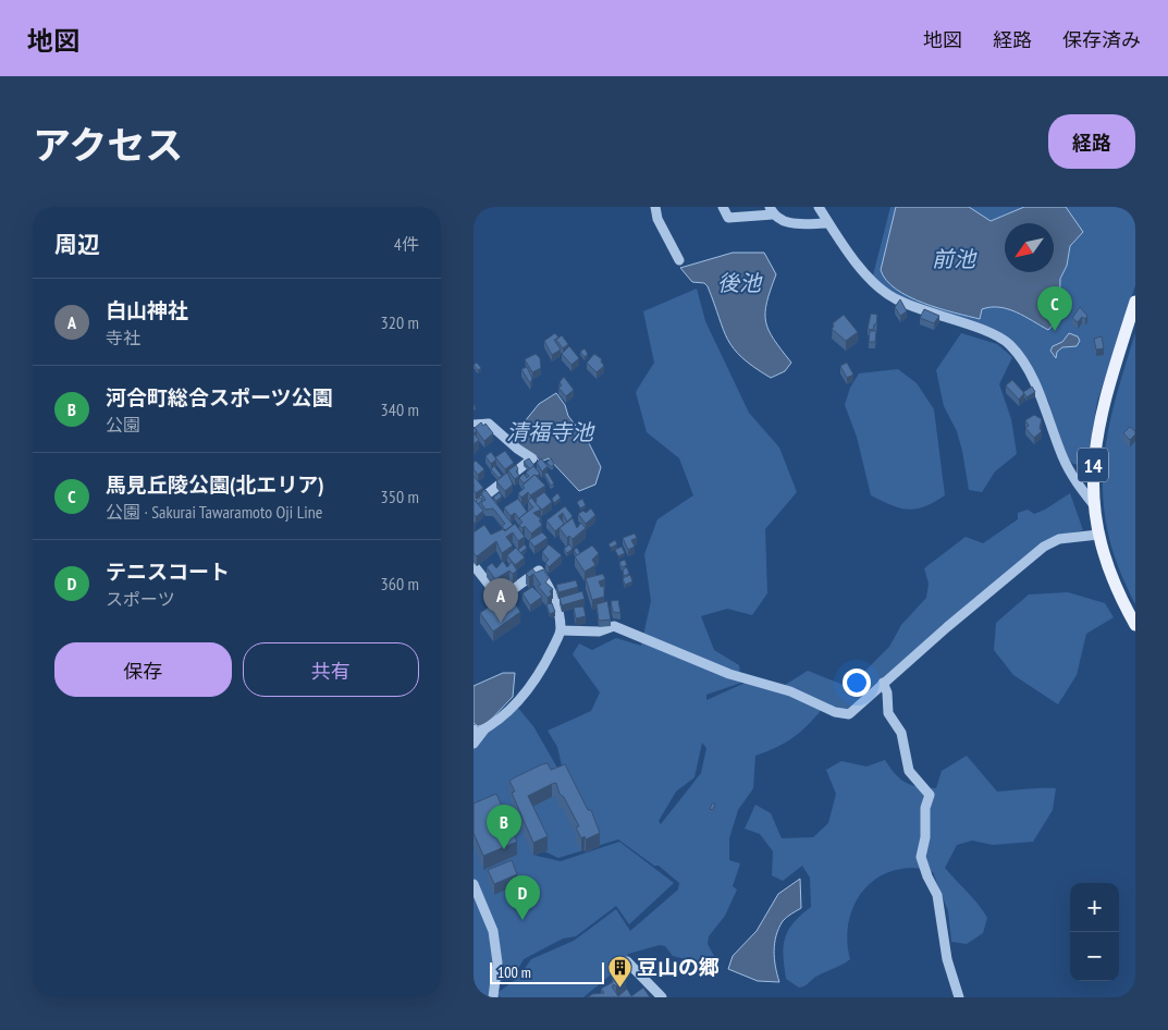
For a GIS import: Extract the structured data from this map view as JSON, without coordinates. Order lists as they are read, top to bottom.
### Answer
{
  "streets": {
    "main road": ["14"]
  },
  "water": ["前池", "後池", "清福寺池"],
  "places": {
    "building": ["豆山の郷"]
  },
  "scale_bar": "100 m",
  "north": "bottom left",
  "page": {
    "header": "地図",
    "nav": ["地図", "経路", "保存済み"],
    "title": "アクセス",
    "buttons": [
      "経路",
      ["保存", "共有"]
    ],
    "heading": ["周辺", "4件"],
    "list": [
      {
        "mark": "A",
        "name": "白山神社",
        "note": "寺社",
        "value": "320 m"
      },
      {
        "mark": "B",
        "name": "河合町総合スポーツ公園",
        "note": "公園",
        "value": "340 m"
      },
      {
        "mark": "C",
        "name": "馬見丘陵公園(北エリア)",
        "note": "公園 · Sakurai Tawaramoto Oji Line",
        "value": "350 m"
      },
      {
        "mark": "D",
        "name": "テニスコート",
        "note": "スポーツ",
        "value": "360 m"
      }
    ],
    "pins": [
      "C",
      "A",
      "B",
      "D"
    ],
    "map_buttons": ["+", "−"],
    "scale": "100 m"
  }
}
